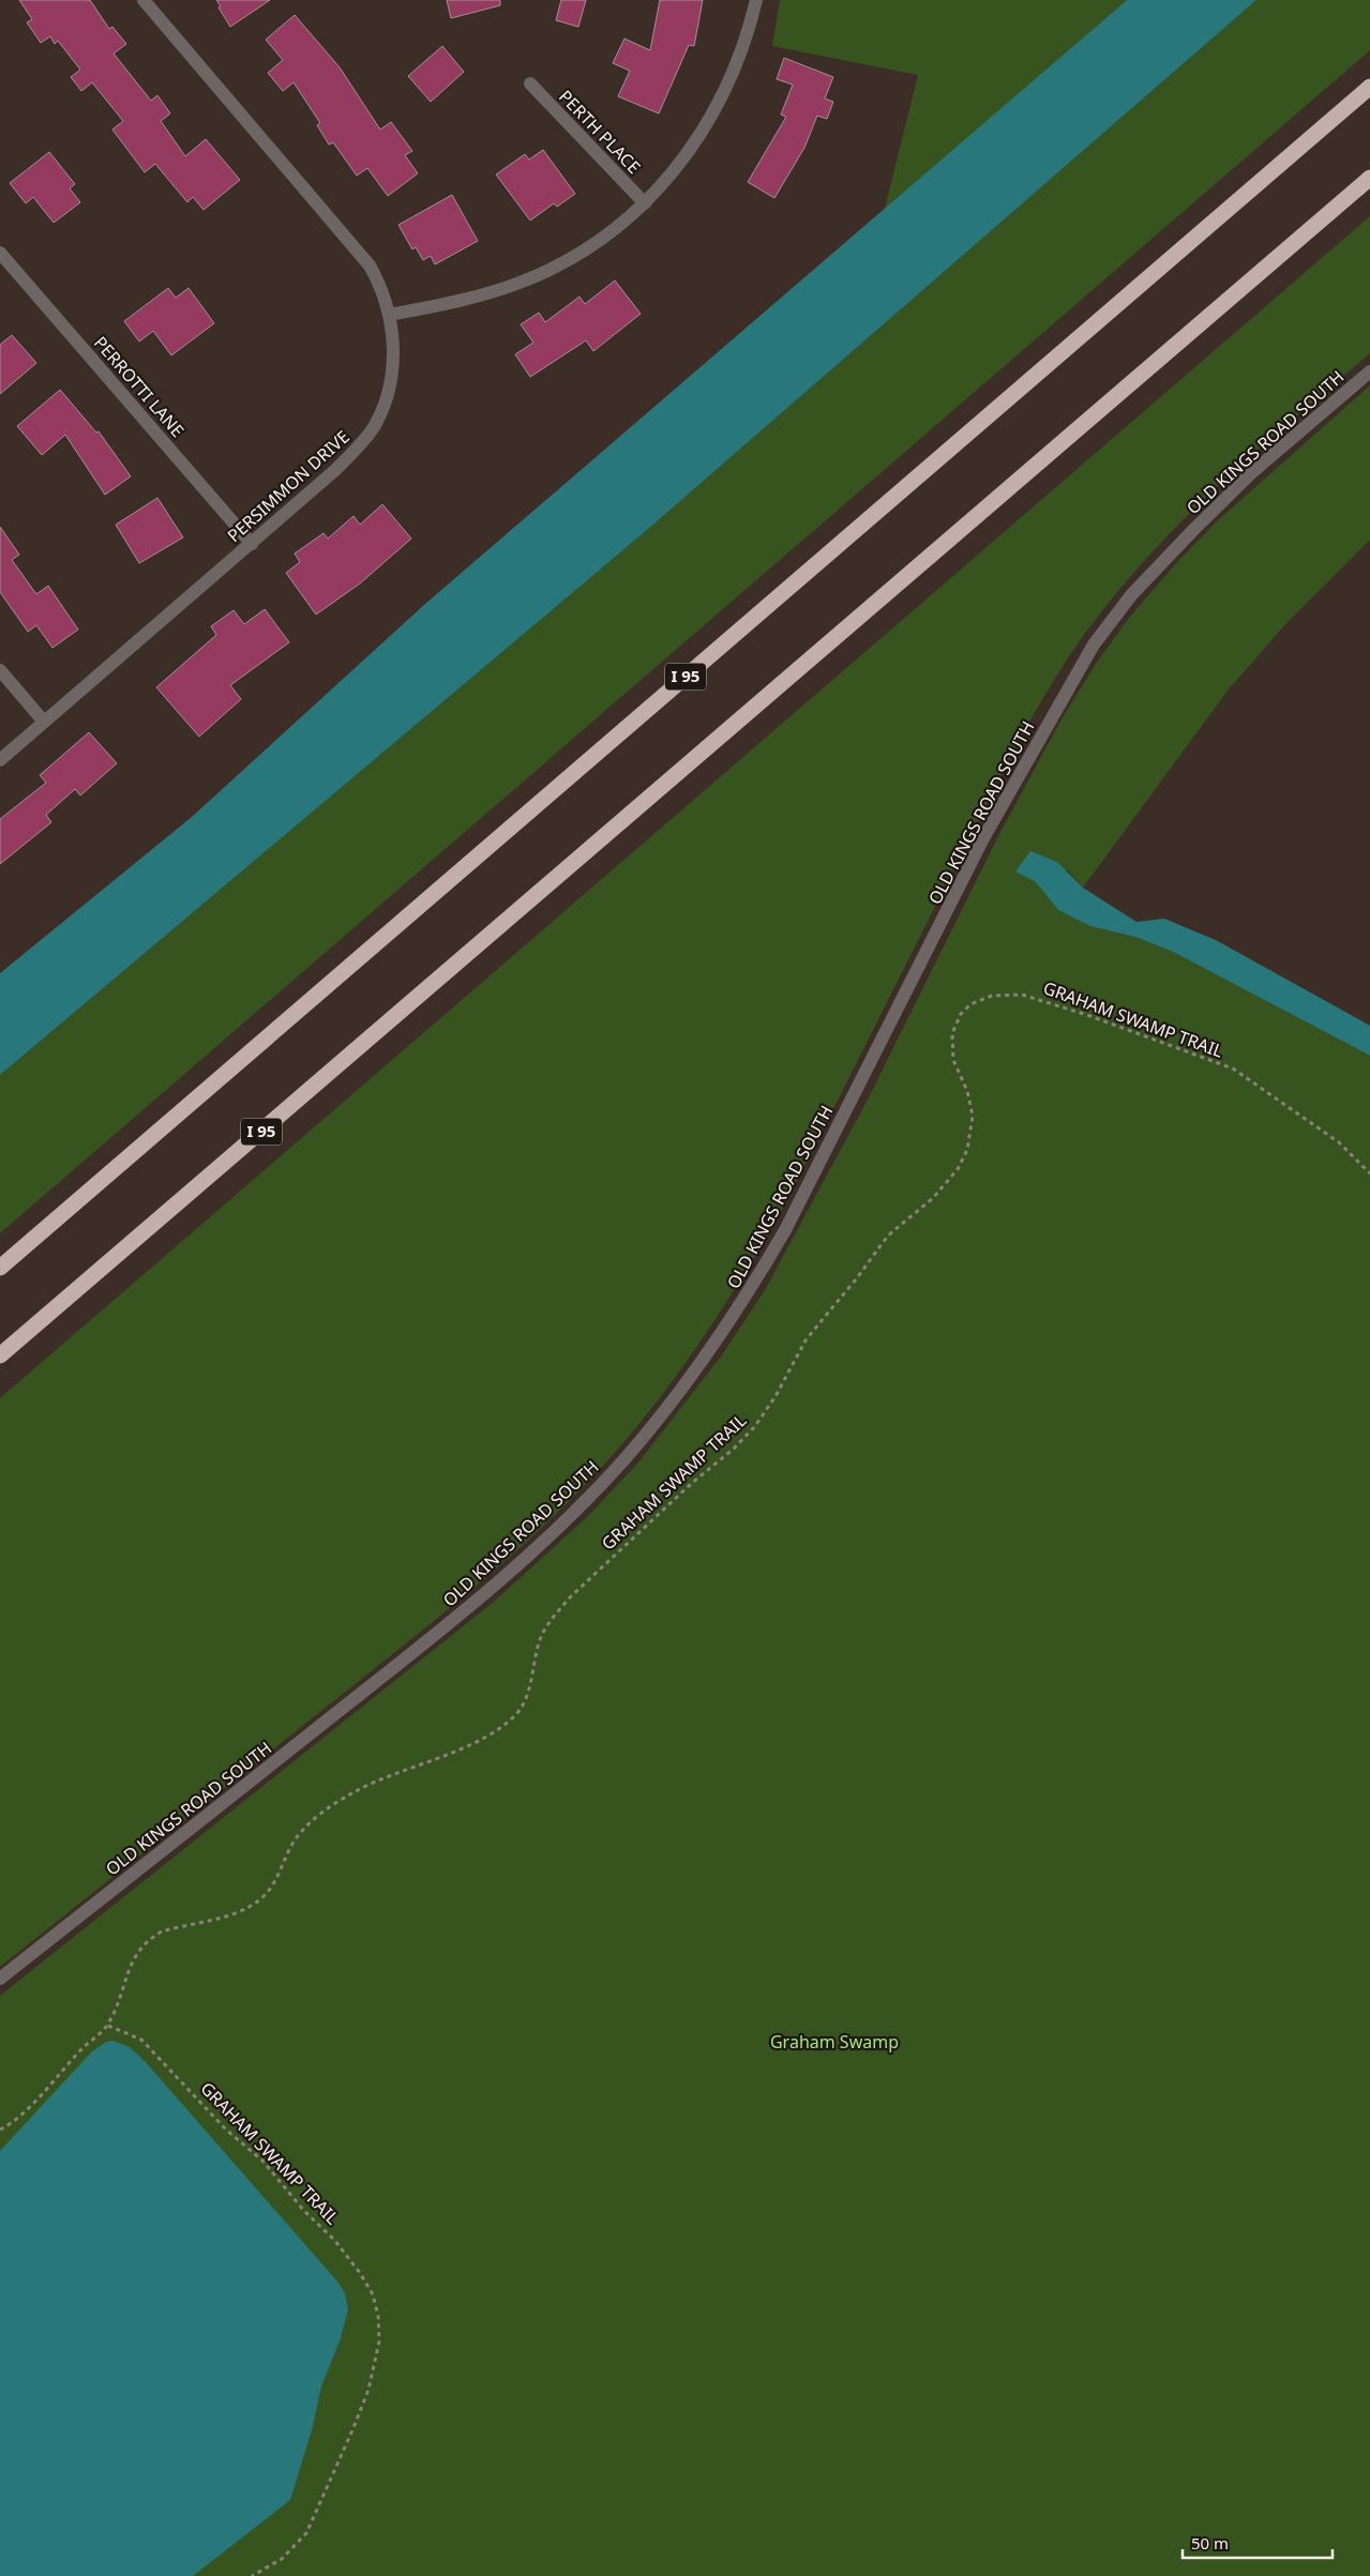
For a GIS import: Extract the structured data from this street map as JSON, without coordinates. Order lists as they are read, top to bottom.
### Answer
{
  "streets": {
    "highway": ["I 95"],
    "street": [
      "PERTH PLACE",
      "PERROTTI LANE",
      "OLD KINGS ROAD SOUTH",
      "PERSIMMON DRIVE"
    ],
    "path": ["GRAHAM SWAMP TRAIL"]
  },
  "crossings": [
    ["PERROTTI LANE", "PERSIMMON DRIVE"]
  ],
  "parks": ["Graham Swamp"],
  "scale_bar": "50 m"
}
